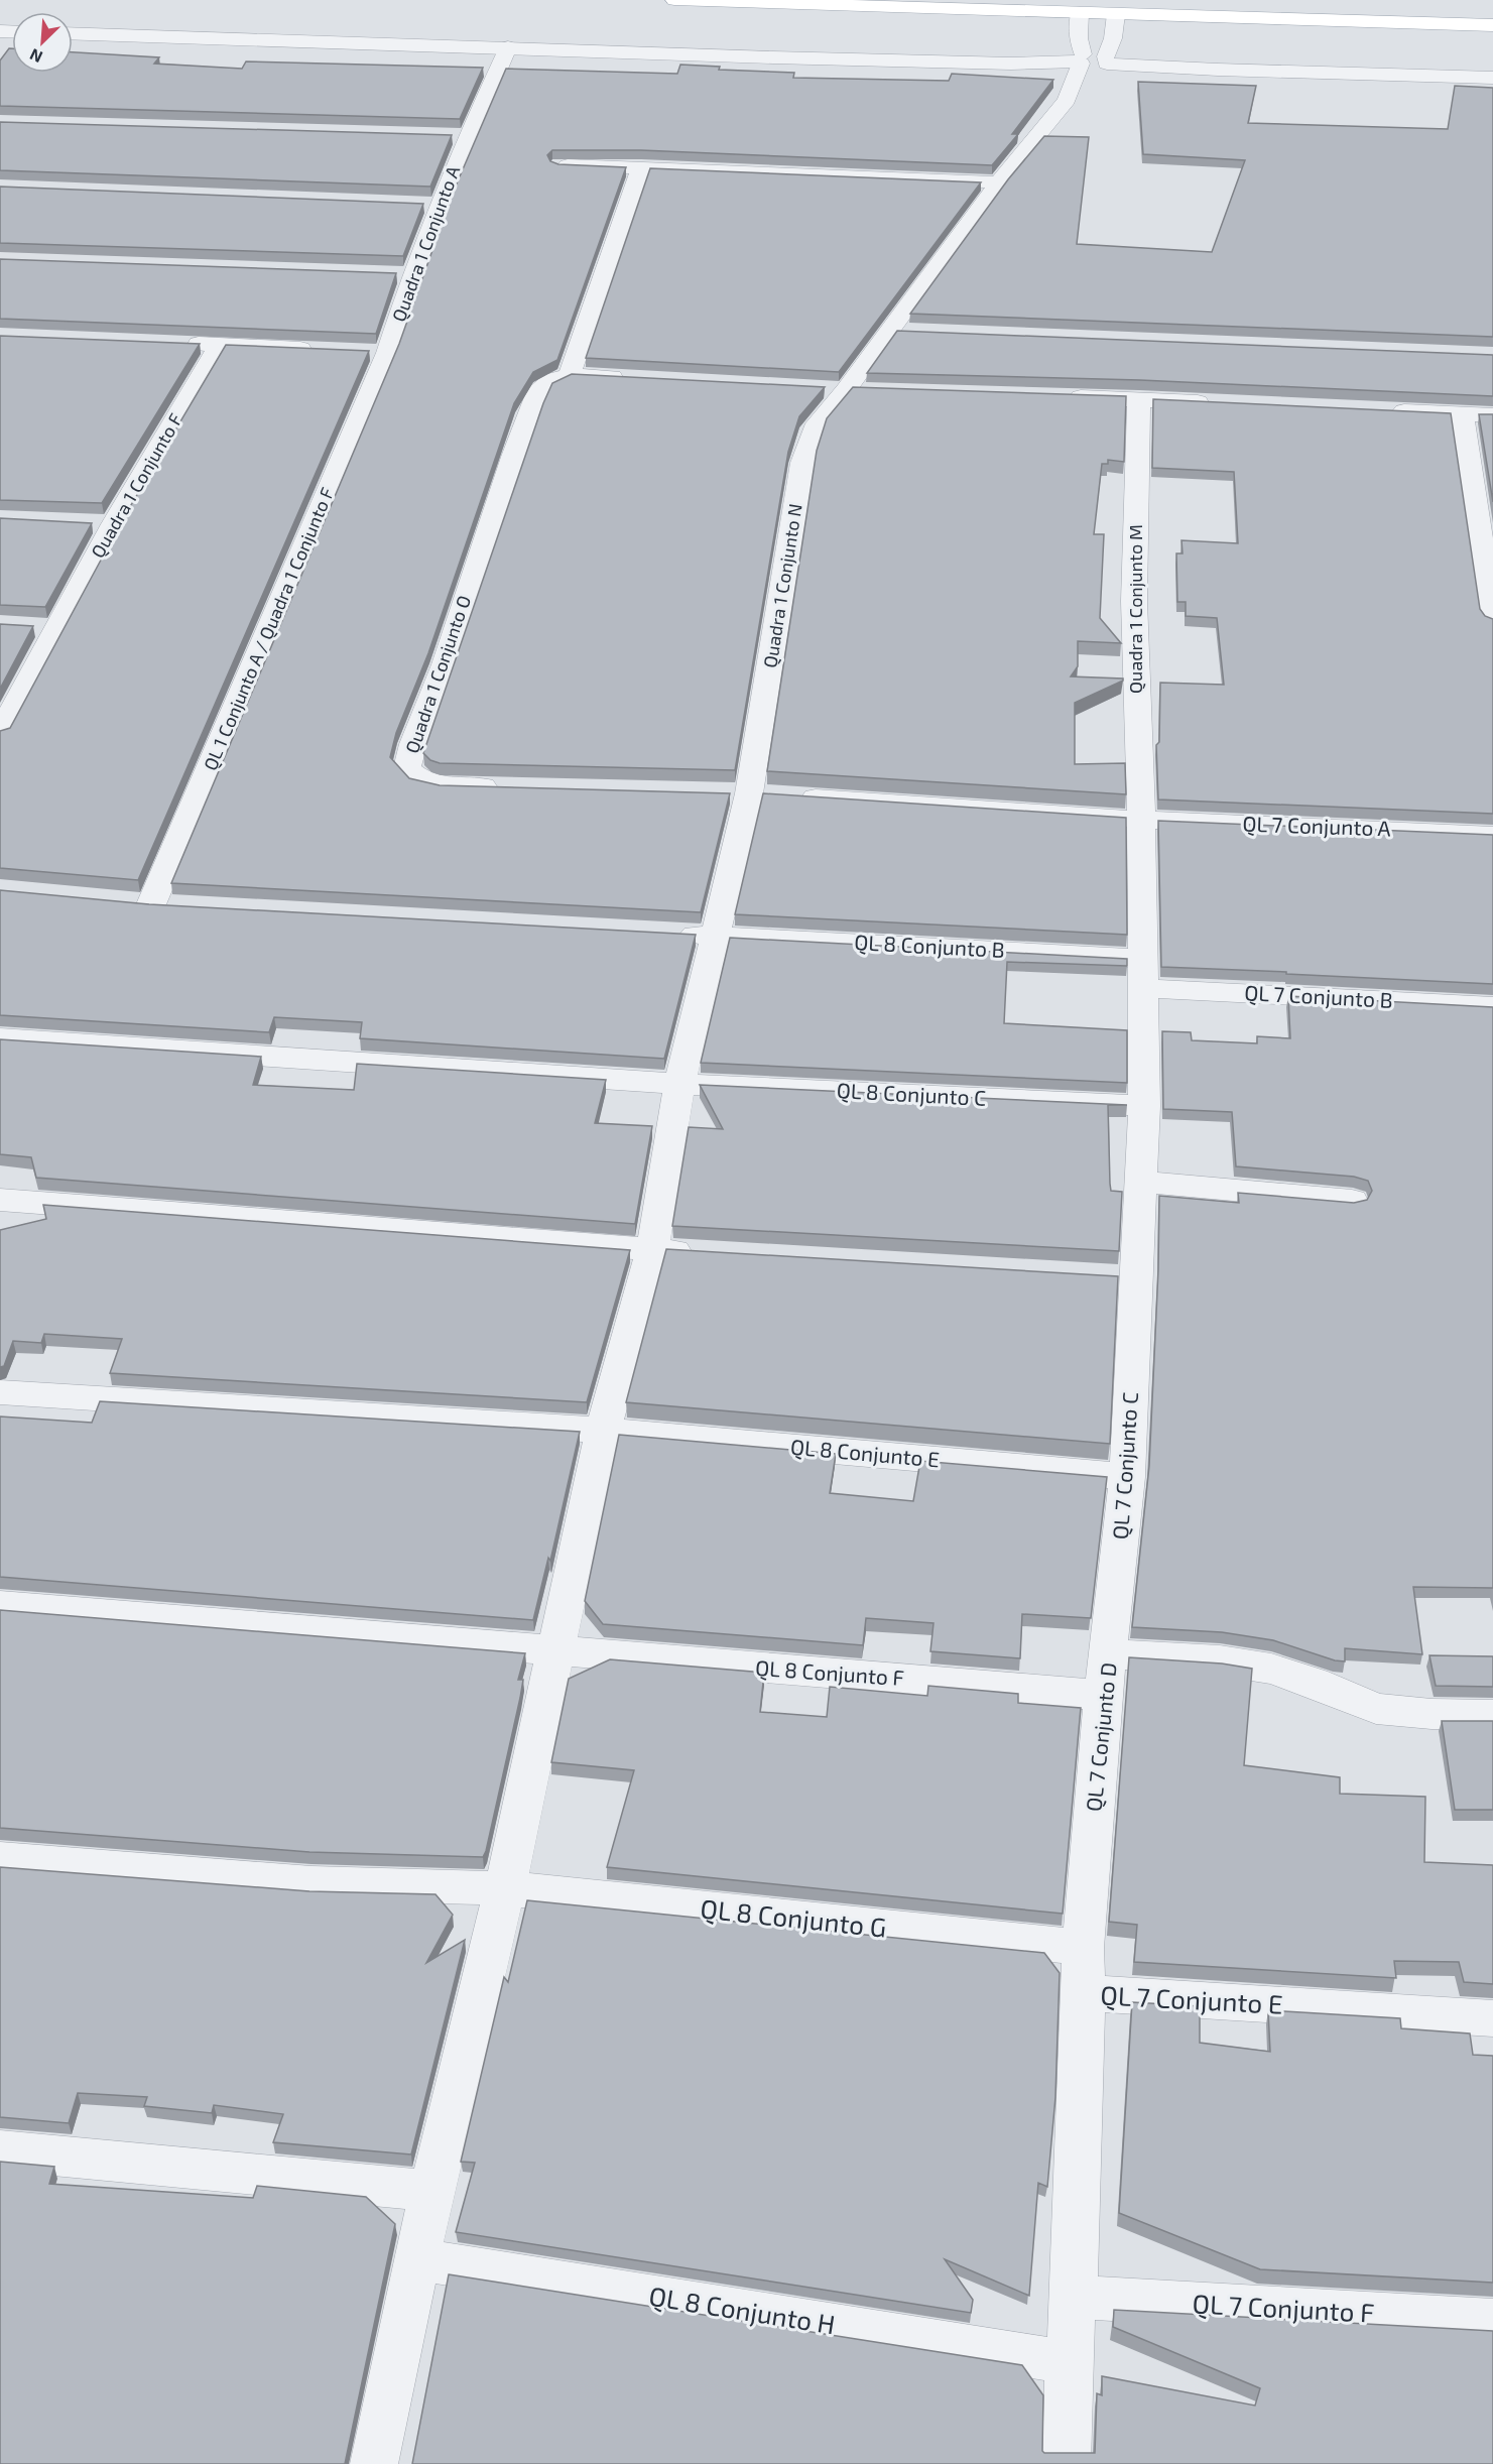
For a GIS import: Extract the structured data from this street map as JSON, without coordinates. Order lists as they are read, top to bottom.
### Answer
{
  "streets": {
    "street": [
      "Quadra 1 Conjunto A",
      "Quadra 1 Conjunto F",
      "Quadra 1 Conjunto N",
      "Quadra 1 Conjunto M",
      "QL 1 Conjunto A / Quadra 1 Conjunto F",
      "Quadra 1 Conjunto O",
      "QL 7 Conjunto A",
      "QL 8 Conjunto B",
      "QL 7 Conjunto B",
      "QL 8 Conjunto C",
      "QL 8 Conjunto E",
      "QL 7 Conjunto C",
      "QL 8 Conjunto F",
      "QL 7 Conjunto D",
      "QL 8 Conjunto G",
      "QL 7 Conjunto E",
      "QL 7 Conjunto F",
      "QL 8 Conjunto H"
    ]
  },
  "crossings": [
    ["Quadra 1 Conjunto A", "QL 1 Conjunto A / Quadra 1 Conjunto F"],
    ["Quadra 1 Conjunto N", "QL 7 Conjunto A"],
    ["Quadra 1 Conjunto N", "QL 8 Conjunto B"],
    ["Quadra 1 Conjunto N", "QL 8 Conjunto C"],
    ["Quadra 1 Conjunto N", "QL 8 Conjunto E"],
    ["Quadra 1 Conjunto N", "QL 8 Conjunto F"],
    ["Quadra 1 Conjunto N", "QL 8 Conjunto G"],
    ["Quadra 1 Conjunto N", "QL 8 Conjunto H"],
    ["Quadra 1 Conjunto M", "QL 7 Conjunto A"],
    ["Quadra 1 Conjunto M", "QL 8 Conjunto B"],
    ["Quadra 1 Conjunto M", "QL 7 Conjunto B"],
    ["QL 8 Conjunto B", "QL 7 Conjunto B"],
    ["QL 8 Conjunto C", "QL 7 Conjunto C"],
    ["QL 8 Conjunto E", "QL 7 Conjunto C"],
    ["QL 7 Conjunto C", "QL 7 Conjunto D"],
    ["QL 8 Conjunto F", "QL 7 Conjunto D"],
    ["QL 7 Conjunto D", "QL 8 Conjunto G"],
    ["QL 7 Conjunto D", "QL 7 Conjunto E"],
    ["QL 7 Conjunto E", "QL 7 Conjunto F"]
  ],
  "north": "bottom left"
}
